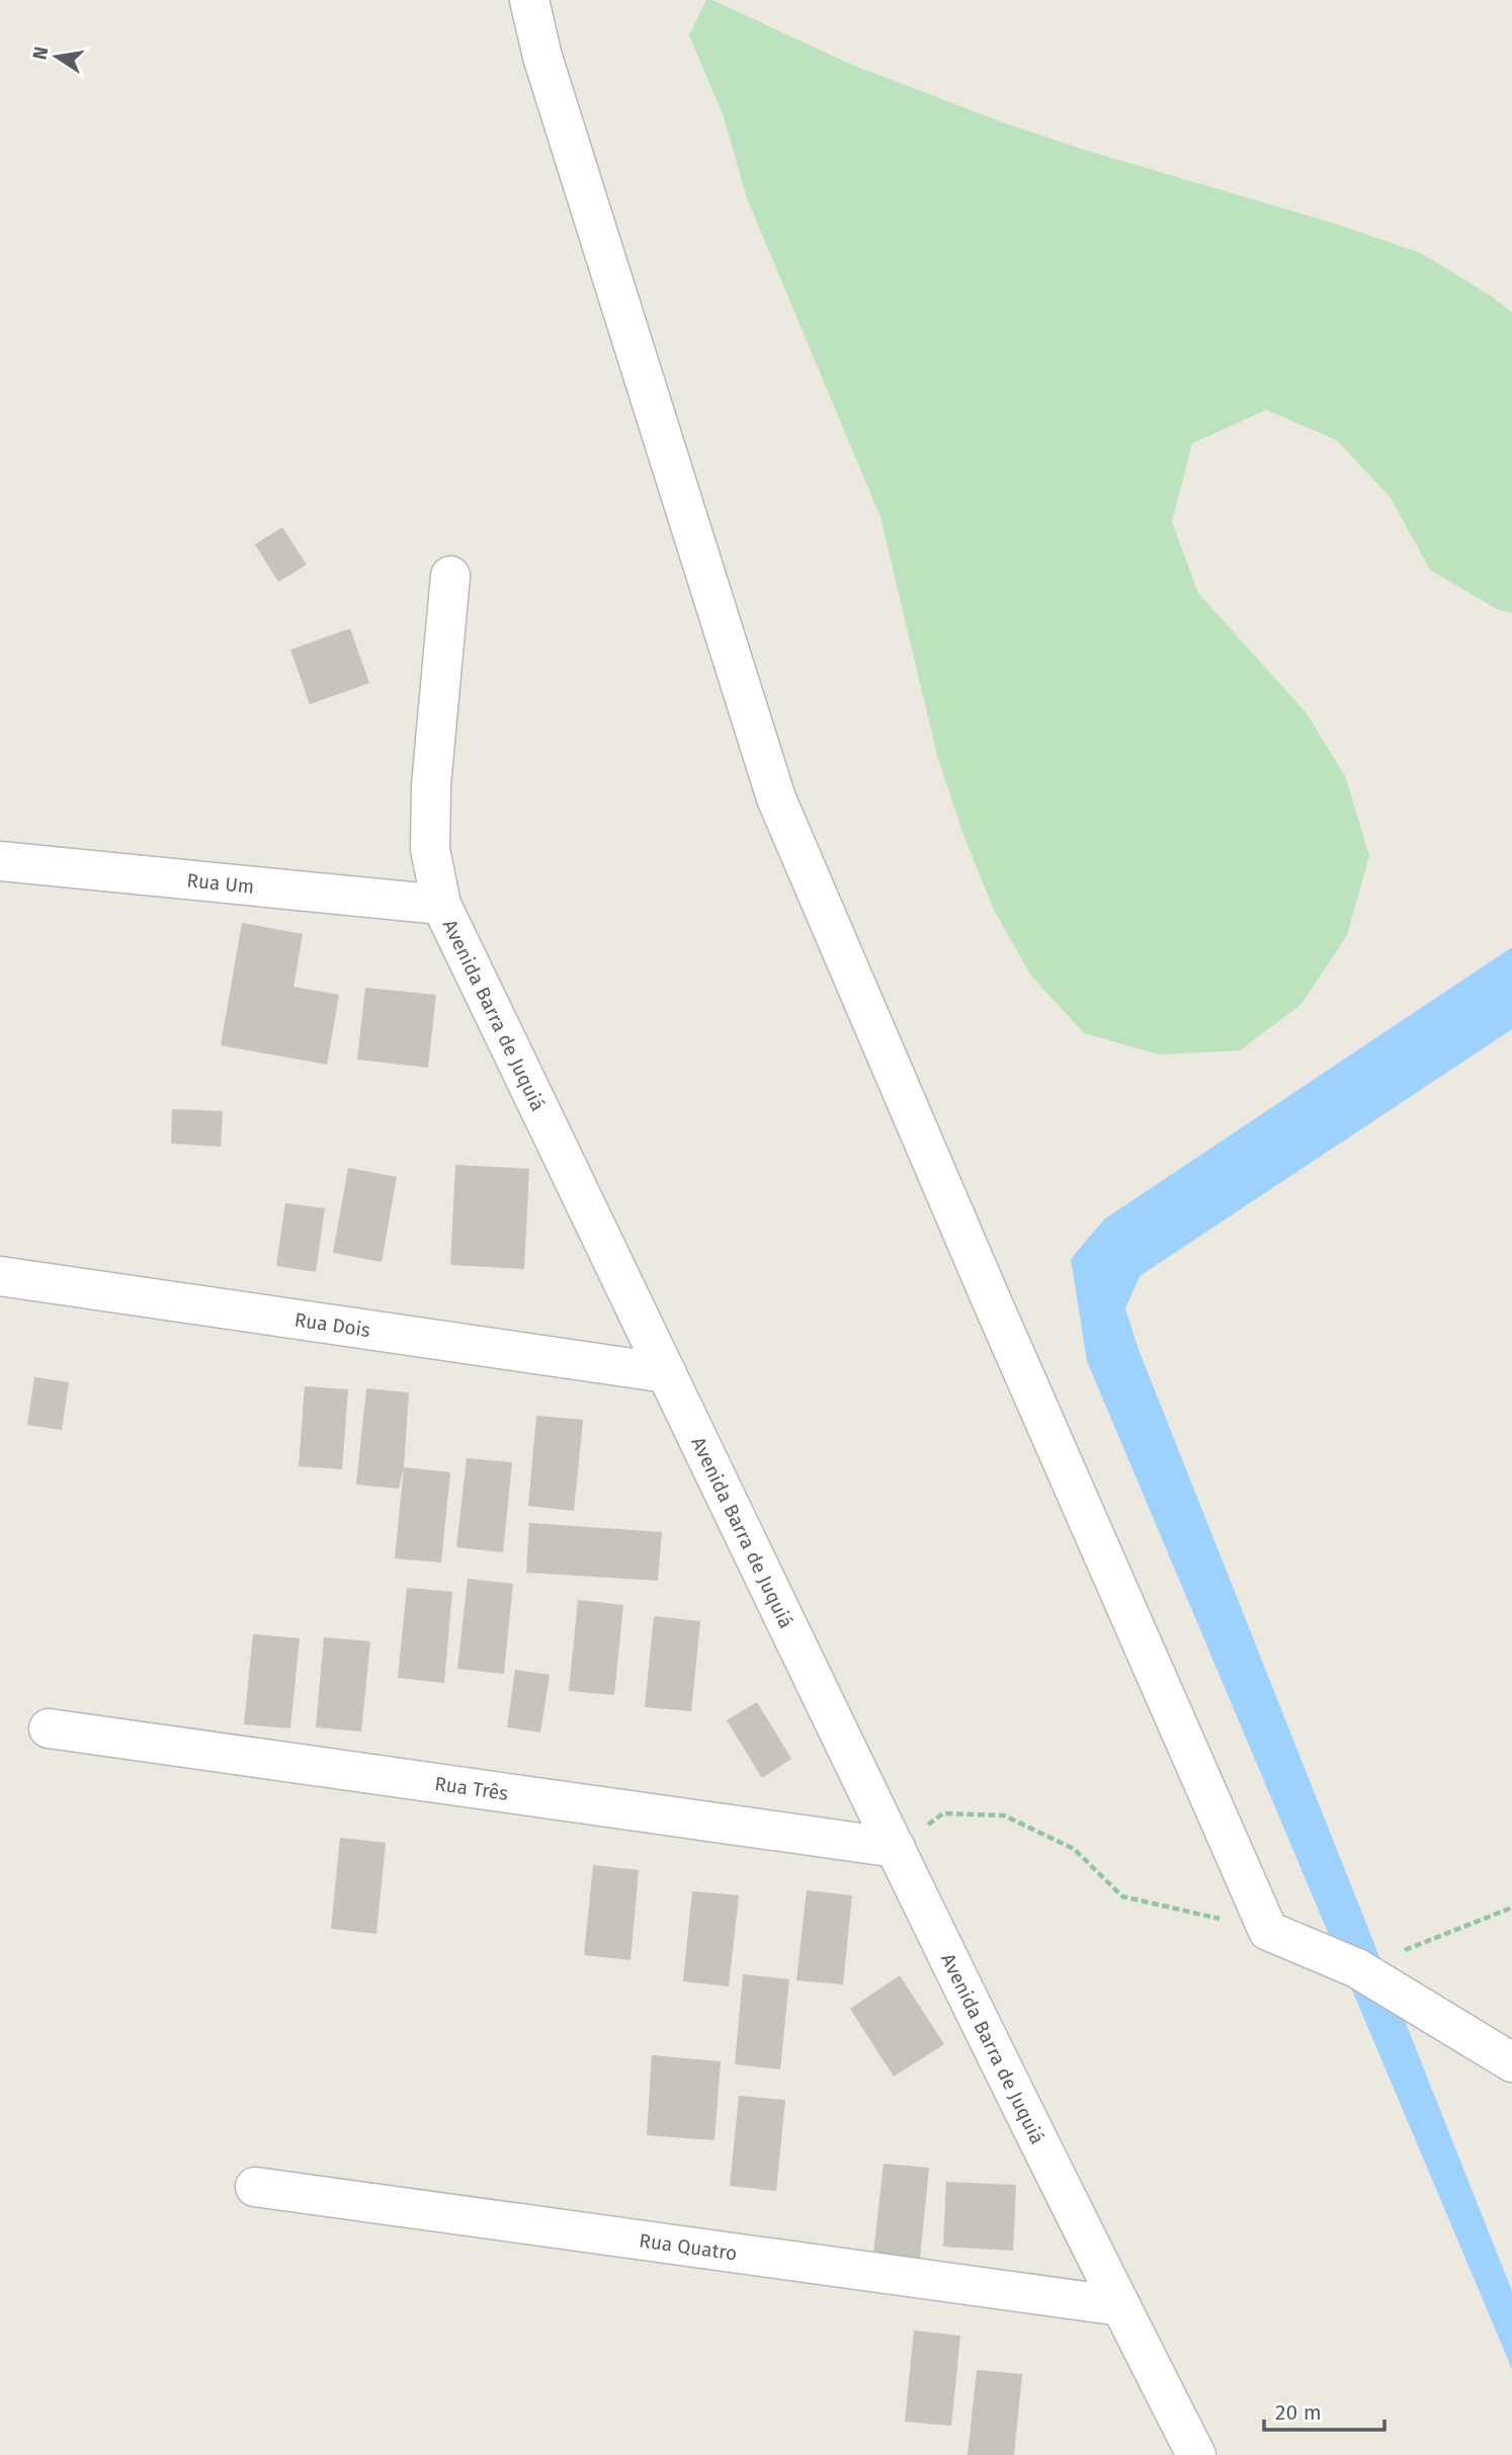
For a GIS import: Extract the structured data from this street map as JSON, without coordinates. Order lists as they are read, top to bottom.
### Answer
{
  "streets": {
    "street": [
      "Rua Um",
      "Avenida Barra de Juquiá",
      "Rua Dois",
      "Rua Três",
      "Rua Quatro"
    ]
  },
  "crossings": [
    ["Rua Um", "Avenida Barra de Juquiá"],
    ["Avenida Barra de Juquiá", "Rua Dois"],
    ["Avenida Barra de Juquiá", "Rua Três"],
    ["Avenida Barra de Juquiá", "Rua Quatro"]
  ],
  "scale_bar": "20 m",
  "north": "left"
}
